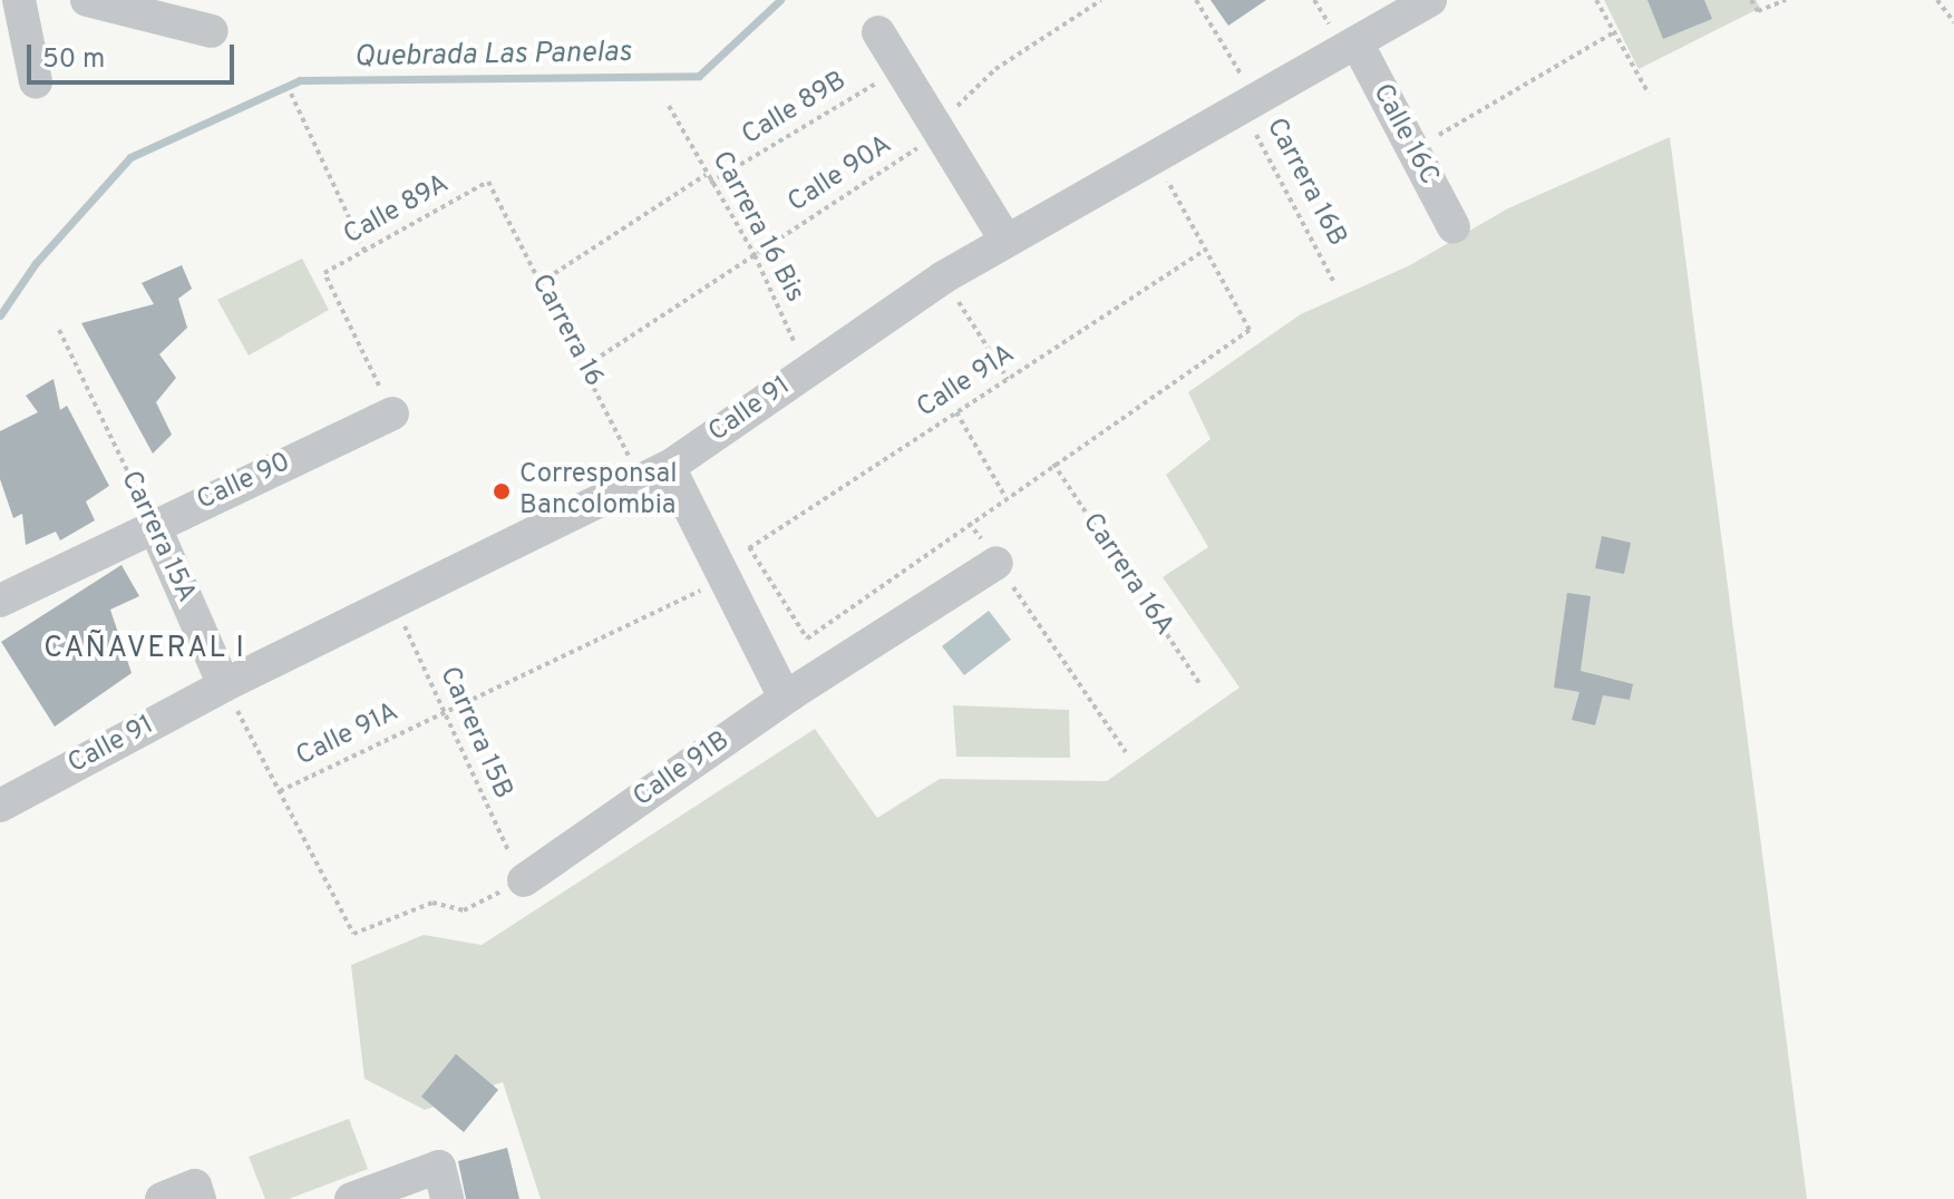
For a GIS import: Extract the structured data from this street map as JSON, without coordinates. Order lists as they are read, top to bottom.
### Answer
{
  "streets": {
    "street": [
      "Calle 16C",
      "Calle 91",
      "Calle 90",
      "Carrera 15A",
      "Calle 91B"
    ],
    "path": [
      "Calle 89B",
      "Calle 90A",
      "Carrera 16B",
      "Calle 89A",
      "Carrera 16 Bis",
      "Carrera 16",
      "Calle 91A",
      "Carrera 16A",
      "Carrera 15B"
    ]
  },
  "crossings": [
    ["Calle 89B", "Carrera 16 Bis"],
    ["Calle 16C", "Calle 91"],
    ["Calle 90A", "Carrera 16 Bis"],
    ["Calle 90A", "Carrera 16"],
    ["Carrera 16B", "Calle 91"],
    ["Calle 89A", "Carrera 16"],
    ["Calle 89A", "Calle 90"],
    ["Carrera 16 Bis", "Calle 91"],
    ["Carrera 16", "Calle 91"],
    ["Calle 91A", "Carrera 15B"],
    ["Calle 91", "Carrera 15A"],
    ["Calle 91", "Carrera 15B"],
    ["Calle 90", "Carrera 15A"],
    ["Carrera 15B", "Calle 91B"]
  ],
  "districts": ["CAÑAVERAL I"],
  "water": ["Quebrada Las Panelas"],
  "places": ["Corresponsal Bancolombia"],
  "scale_bar": "50 m"
}
